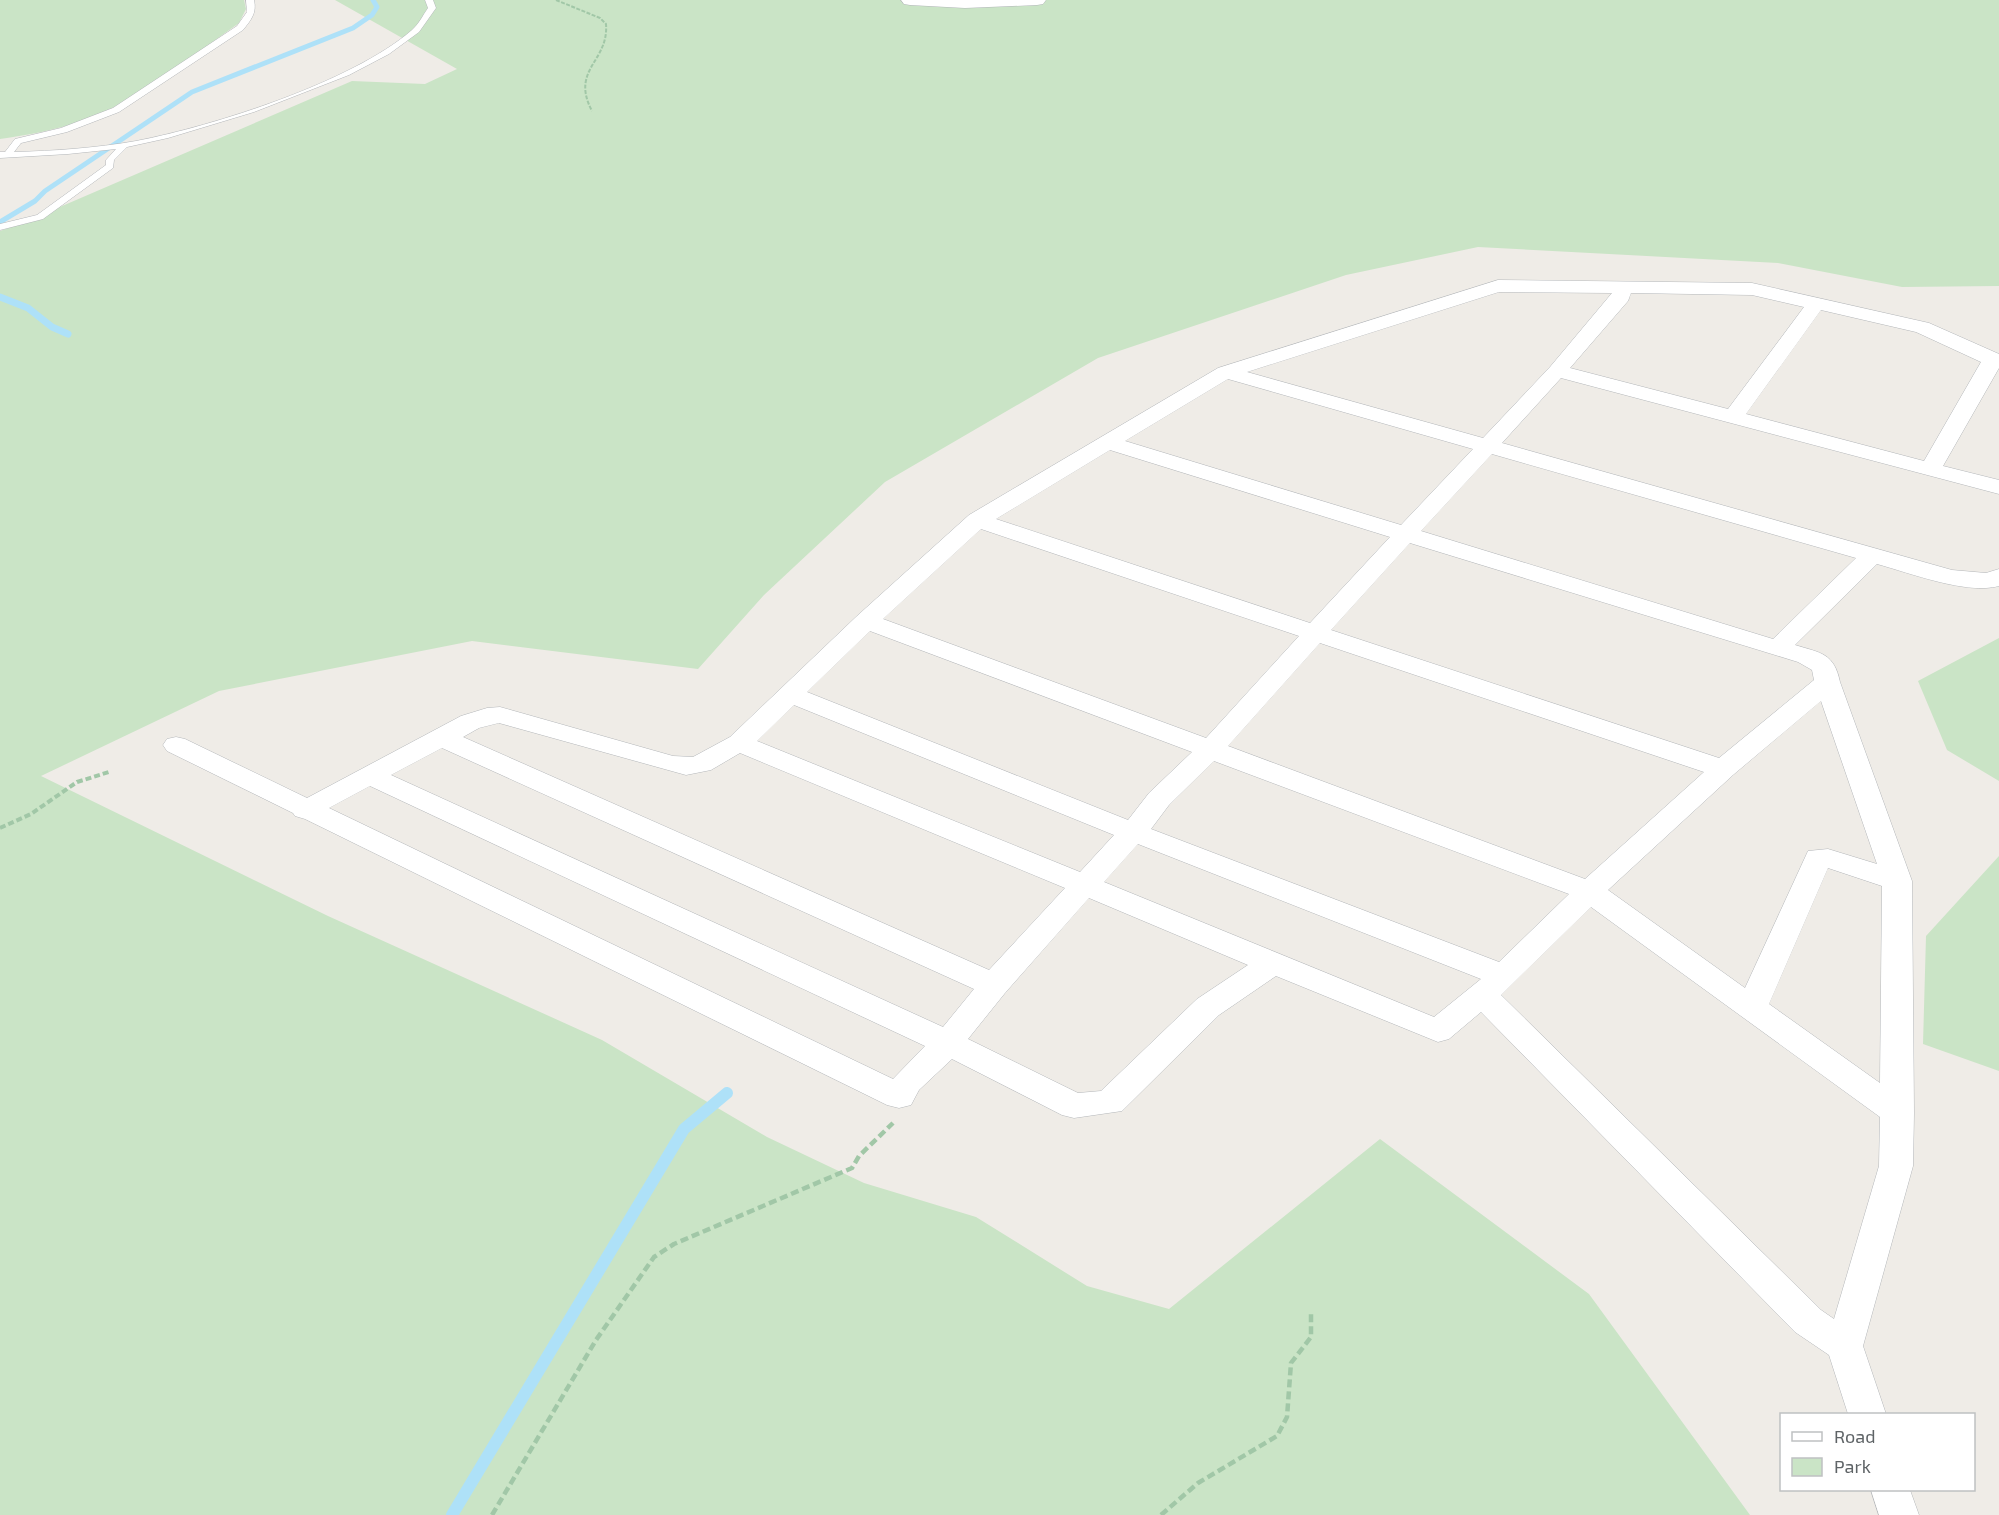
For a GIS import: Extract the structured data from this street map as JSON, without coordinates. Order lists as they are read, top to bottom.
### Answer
{
  "legend": ["Road", "Park"]
}
